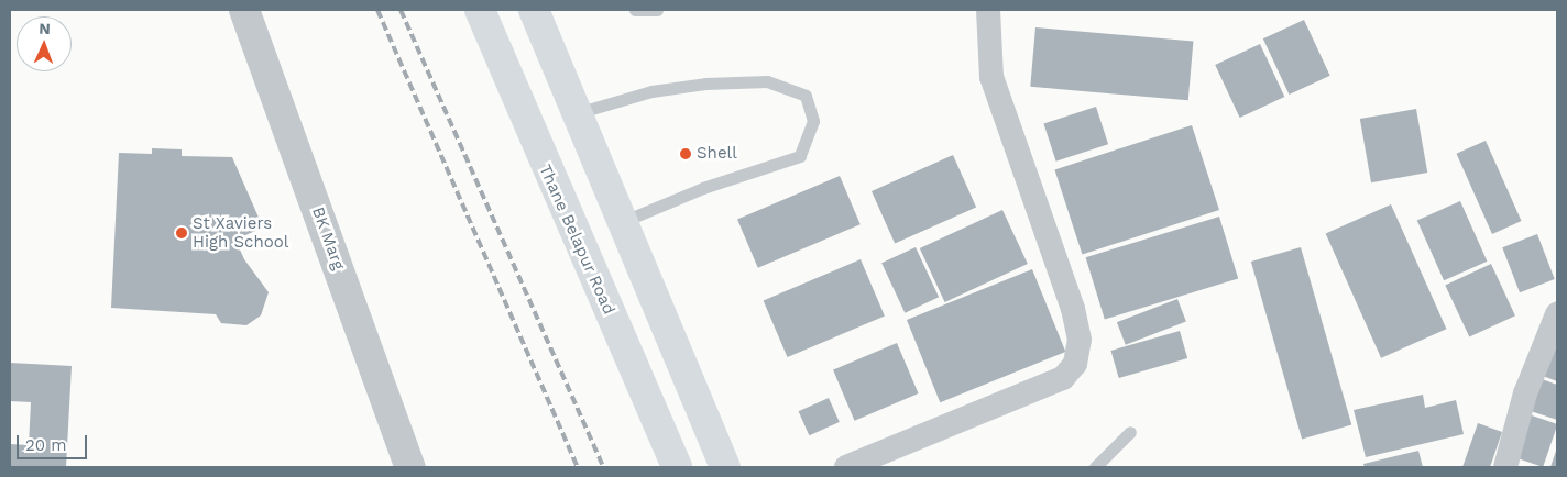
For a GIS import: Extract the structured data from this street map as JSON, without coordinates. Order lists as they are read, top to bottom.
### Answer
{
  "streets": {
    "main road": ["Thane Belapur Road"],
    "street": ["BK Marg"]
  },
  "places": ["Shell", "St Xaviers High School"],
  "scale_bar": "20 m",
  "north": "top"
}
